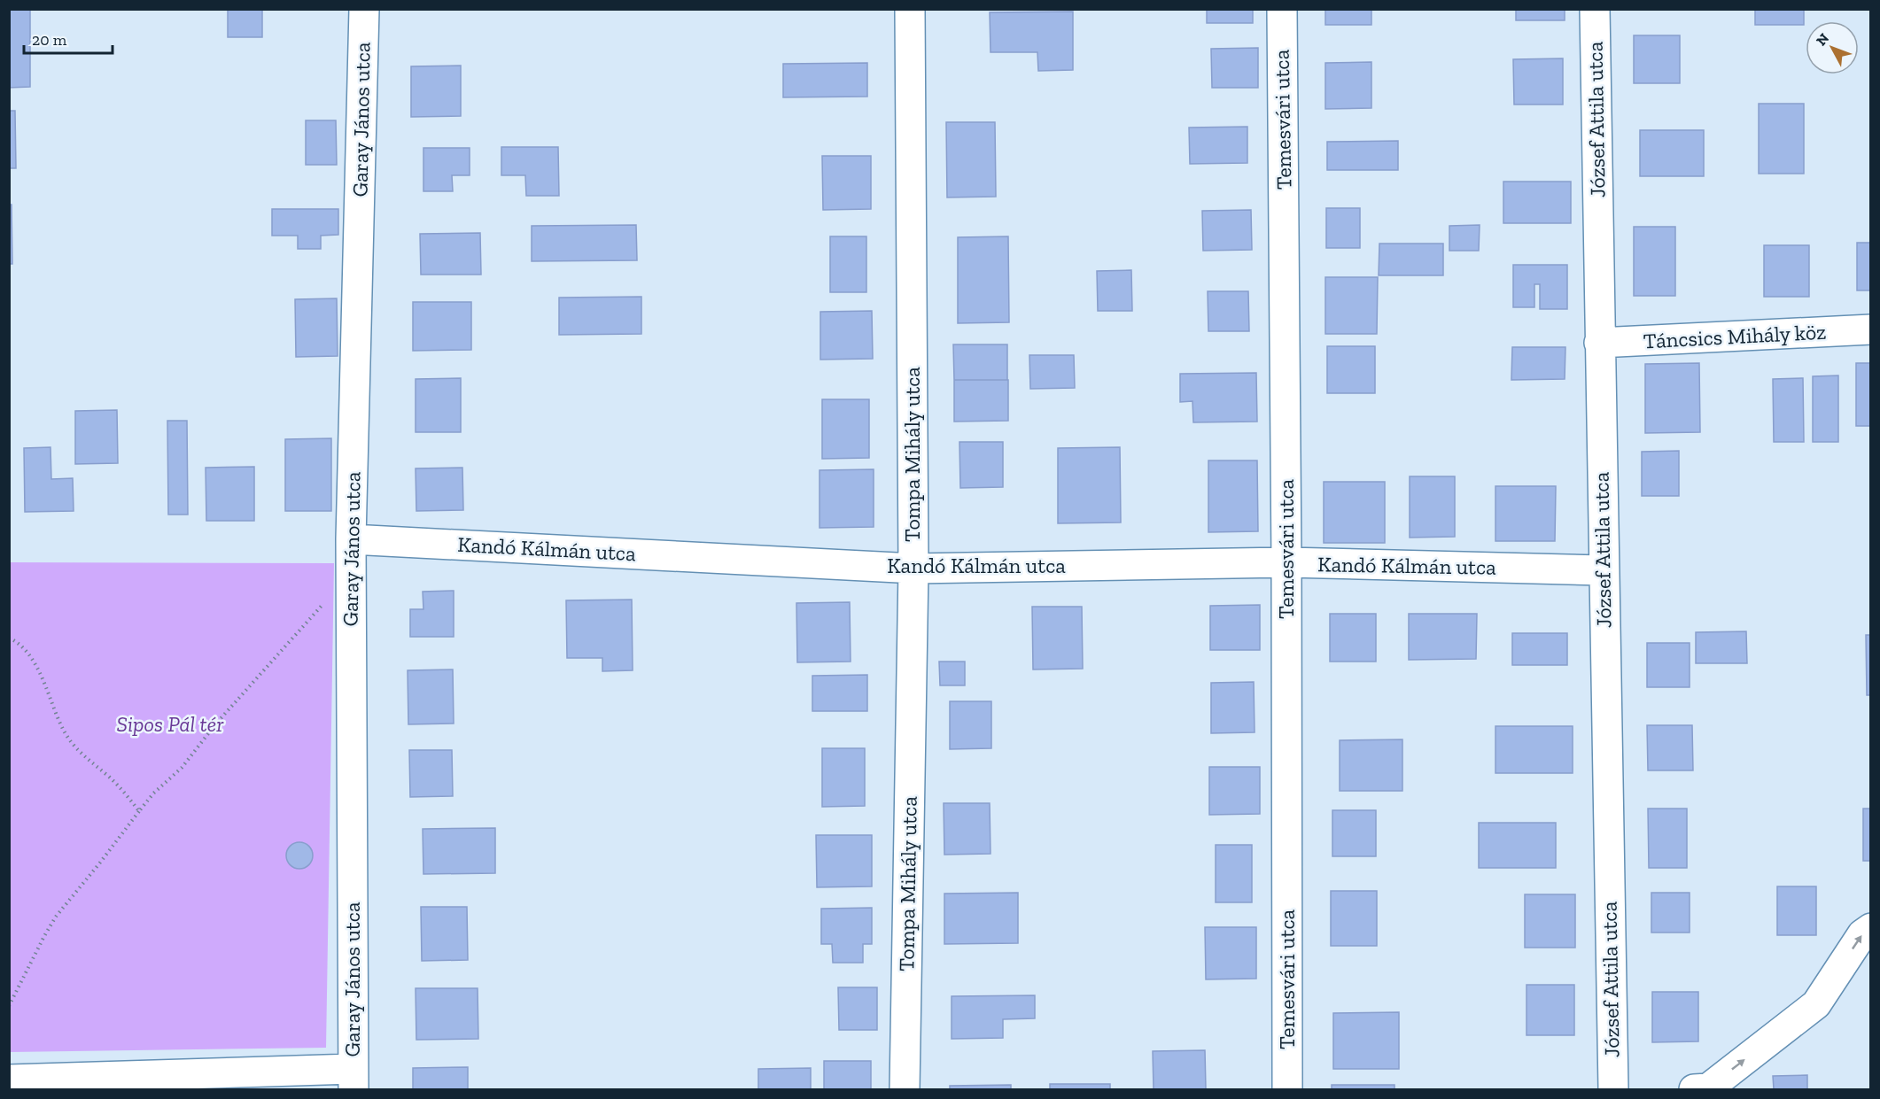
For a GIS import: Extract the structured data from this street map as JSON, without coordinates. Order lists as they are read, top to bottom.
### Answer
{
  "streets": {
    "street": [
      "Garay János utca",
      "Temesvári utca",
      "József Attila utca",
      "Táncsics Mihály köz",
      "Tompa Mihály utca",
      "Kandó Kálmán utca"
    ]
  },
  "crossings": [
    ["Garay János utca", "Kandó Kálmán utca"],
    ["Temesvári utca", "Kandó Kálmán utca"],
    ["József Attila utca", "Táncsics Mihály köz"],
    ["József Attila utca", "Kandó Kálmán utca"],
    ["Tompa Mihály utca", "Kandó Kálmán utca"]
  ],
  "parks": ["Sipos Pál tér"],
  "scale_bar": "20 m",
  "north": "top left"
}
